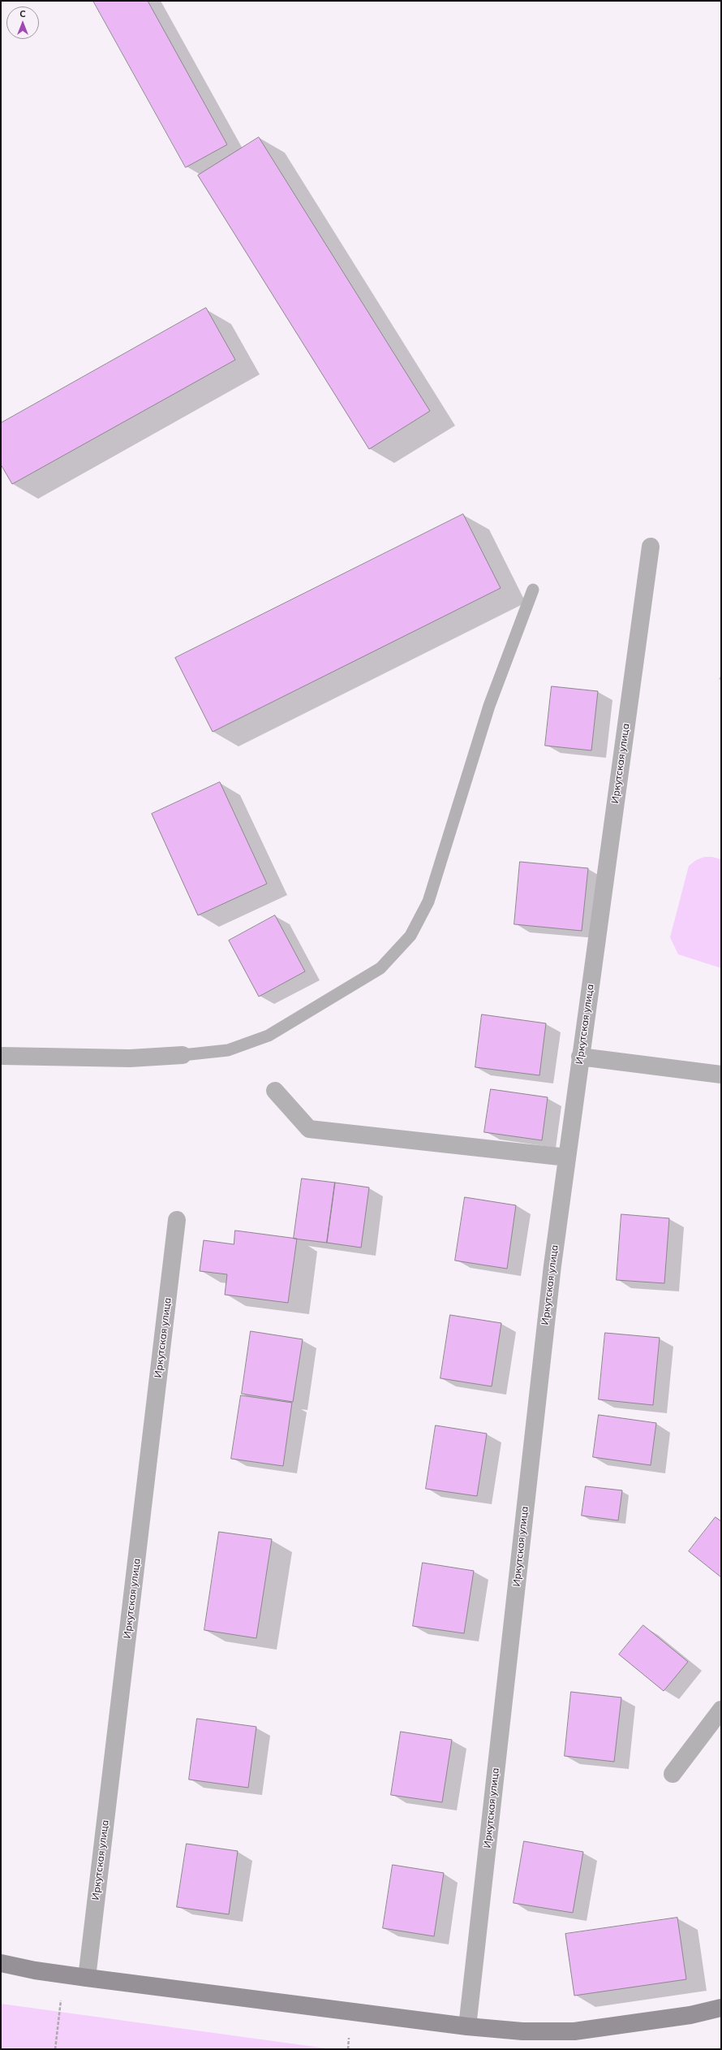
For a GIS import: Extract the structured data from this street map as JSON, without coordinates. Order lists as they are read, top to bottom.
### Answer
{
  "streets": {
    "street": ["Иркутская улица"]
  },
  "north": "top"
}
